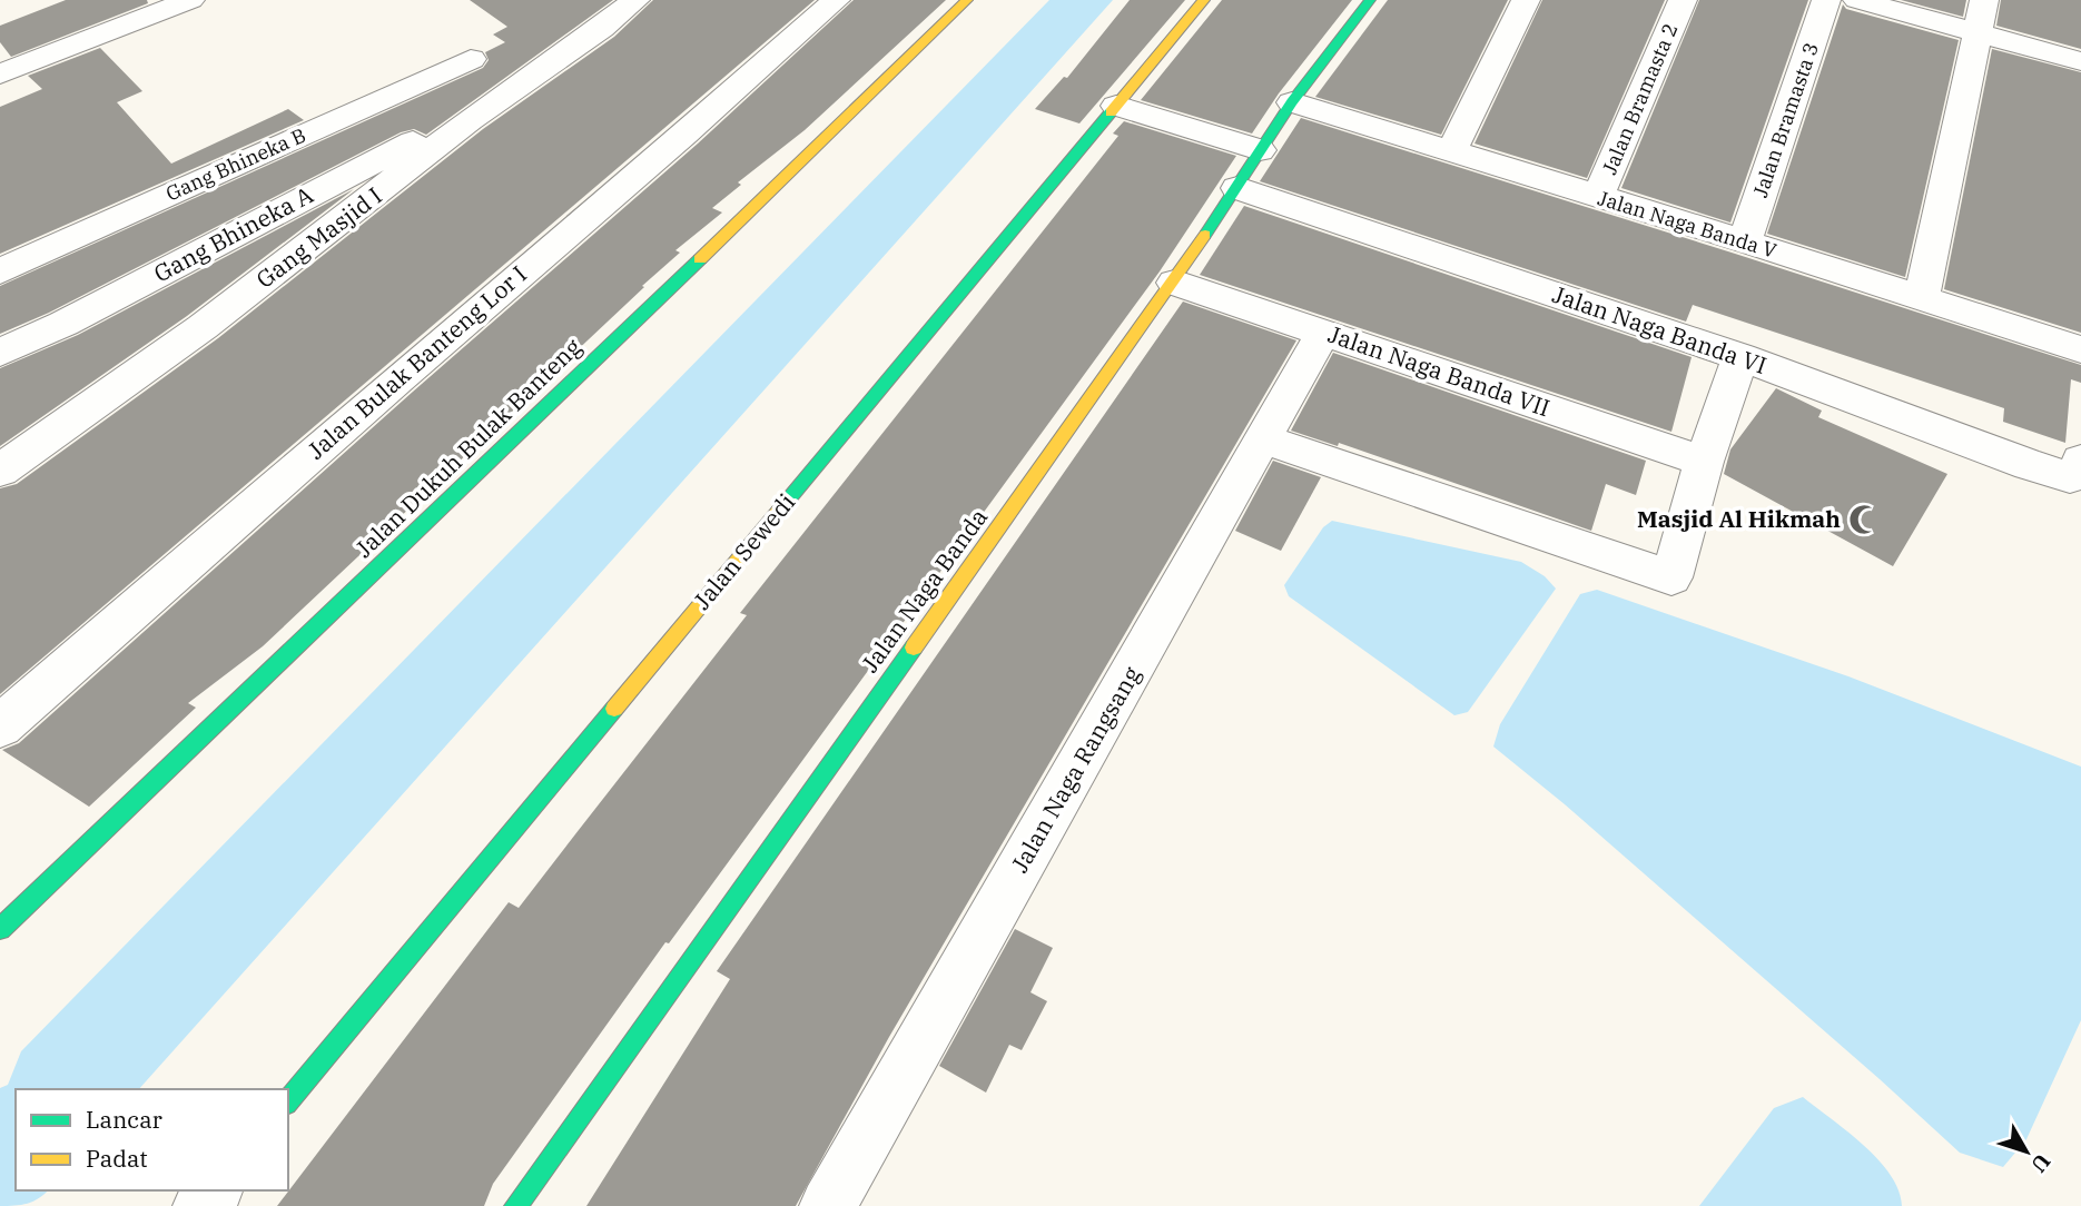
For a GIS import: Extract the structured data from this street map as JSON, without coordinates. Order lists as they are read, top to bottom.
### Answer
{
  "streets": {
    "street": [
      "Jalan Bramasta 2",
      "Jalan Bramasta 3",
      "Gang Bhineka B",
      "Jalan Naga Banda V",
      "Gang Bhineka A",
      "Gang Masjid I",
      "Jalan Naga Banda VI",
      "Jalan Bulak Banteng Lor I",
      "Jalan Naga Banda VII",
      "Jalan Dukuh Bulak Banteng",
      "Jalan Sewedi",
      "Jalan Naga Banda",
      "Jalan Naga Rangsang"
    ]
  },
  "crossings": [
    ["Jalan Bramasta 2", "Jalan Naga Banda V"],
    ["Jalan Bramasta 3", "Jalan Naga Banda V"],
    ["Jalan Naga Banda V", "Jalan Naga Banda"],
    ["Gang Bhineka A", "Gang Masjid I"],
    ["Jalan Naga Banda VI", "Jalan Naga Banda"],
    ["Jalan Naga Banda VII", "Jalan Naga Banda"],
    ["Jalan Naga Banda VII", "Jalan Naga Rangsang"]
  ],
  "places": {
    "mosque": ["Masjid Al Hikmah"]
  },
  "legend": ["Lancar", "Padat"],
  "north": "bottom right"
}
